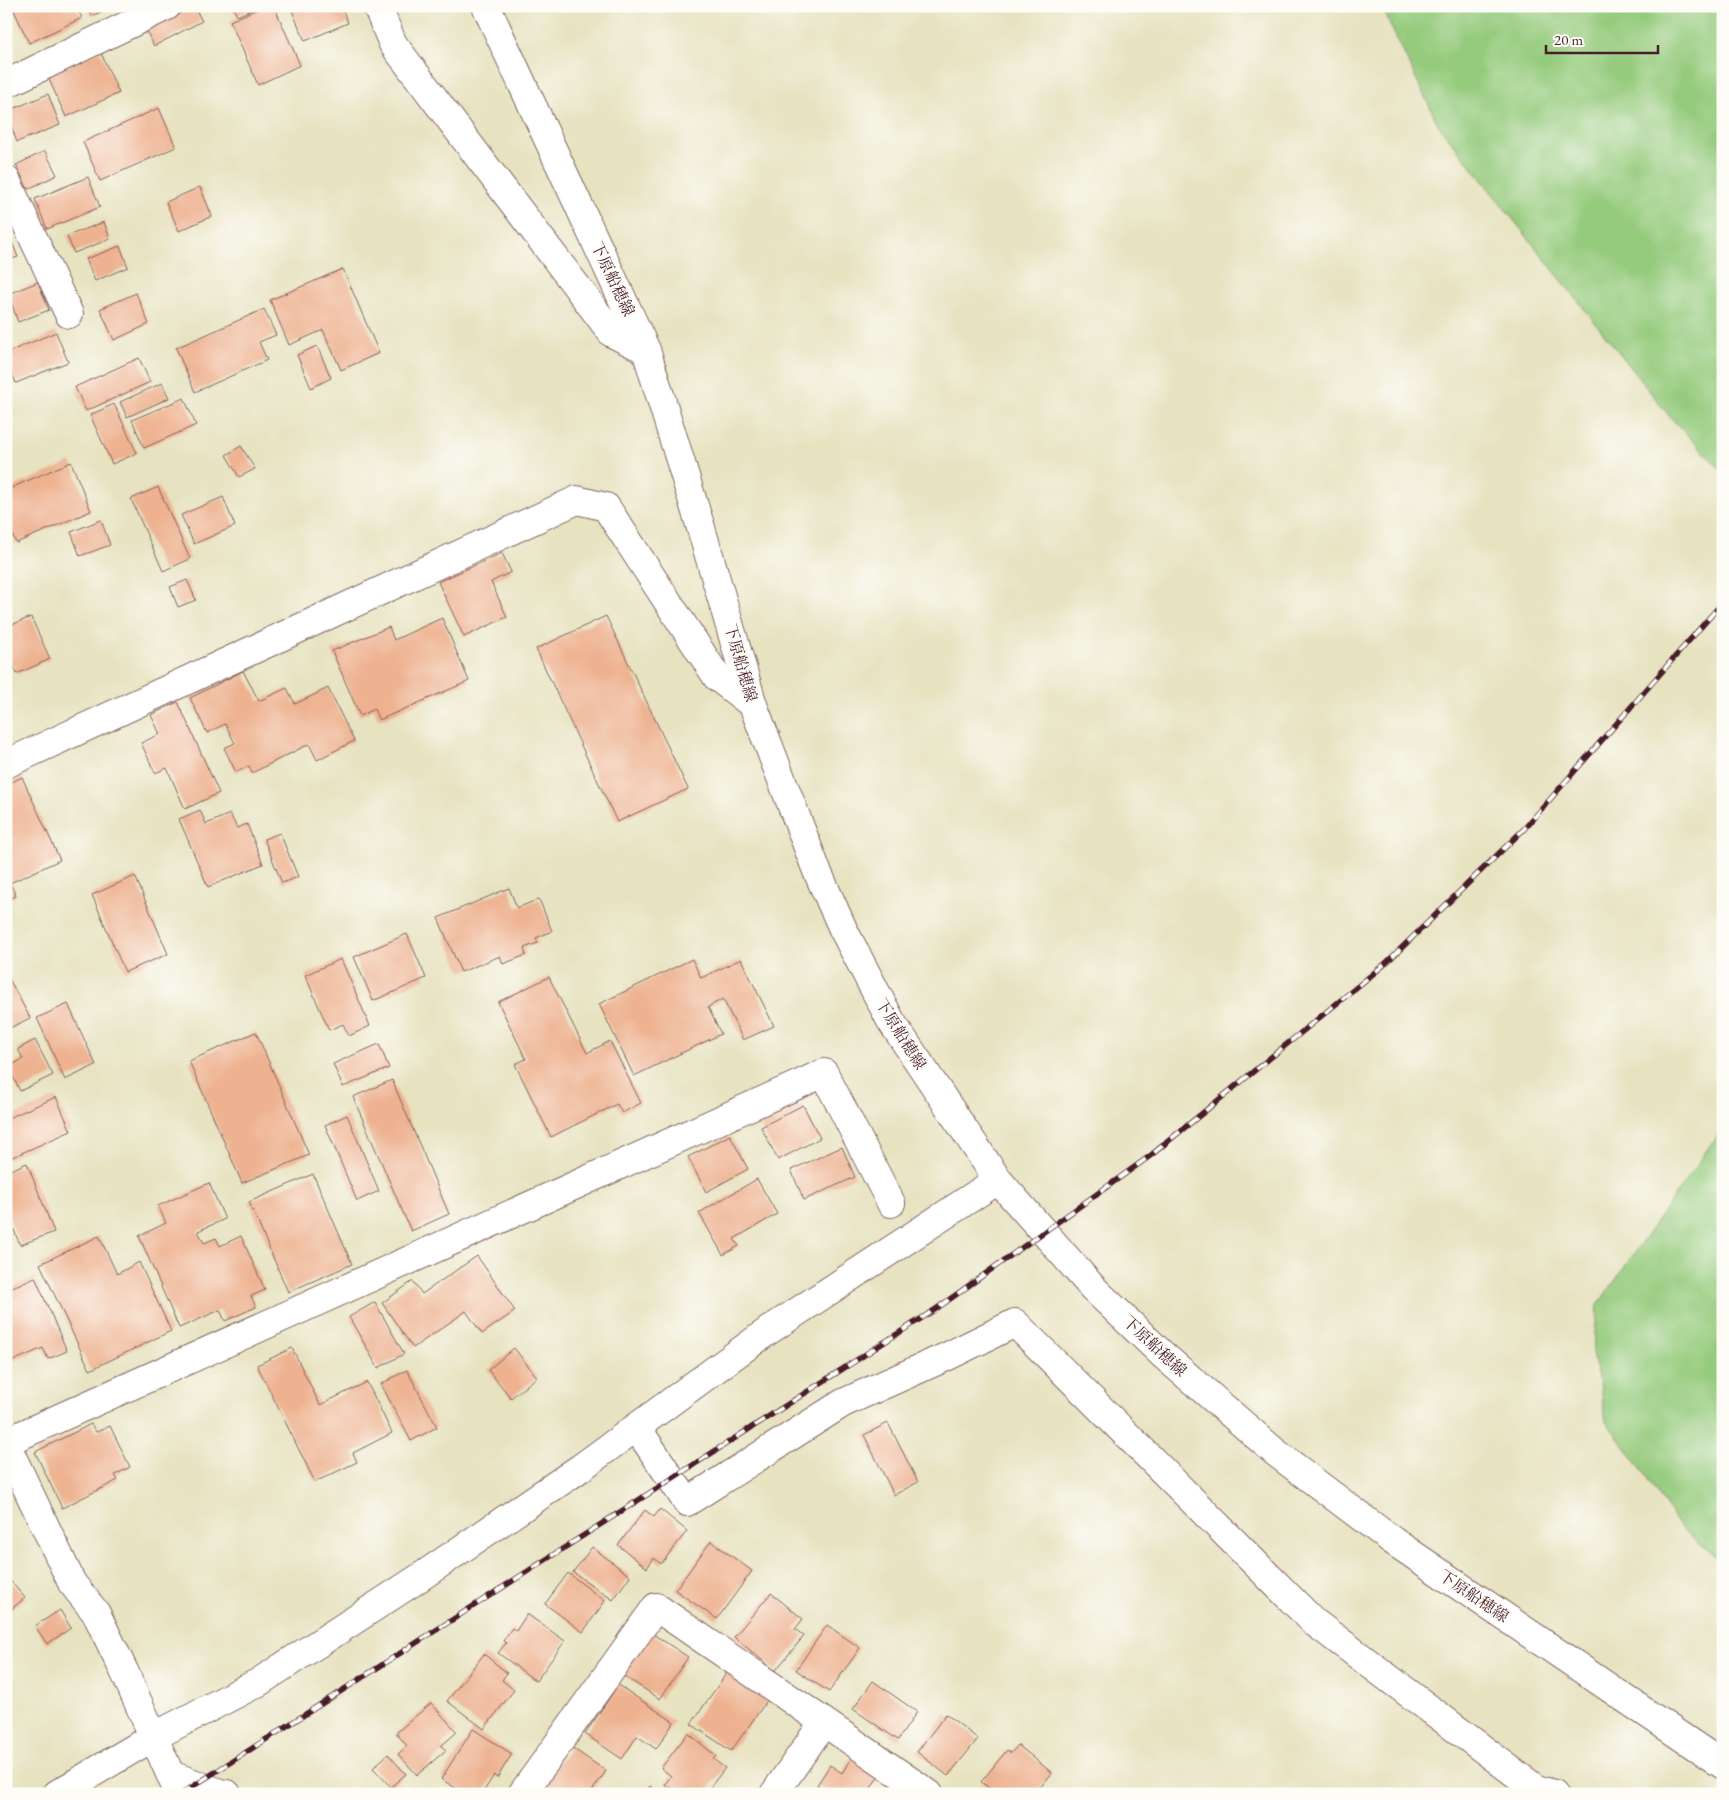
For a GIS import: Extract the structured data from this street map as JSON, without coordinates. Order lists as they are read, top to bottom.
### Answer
{
  "streets": {
    "street": ["下原船穂線"]
  },
  "scale_bar": "20 m"
}
